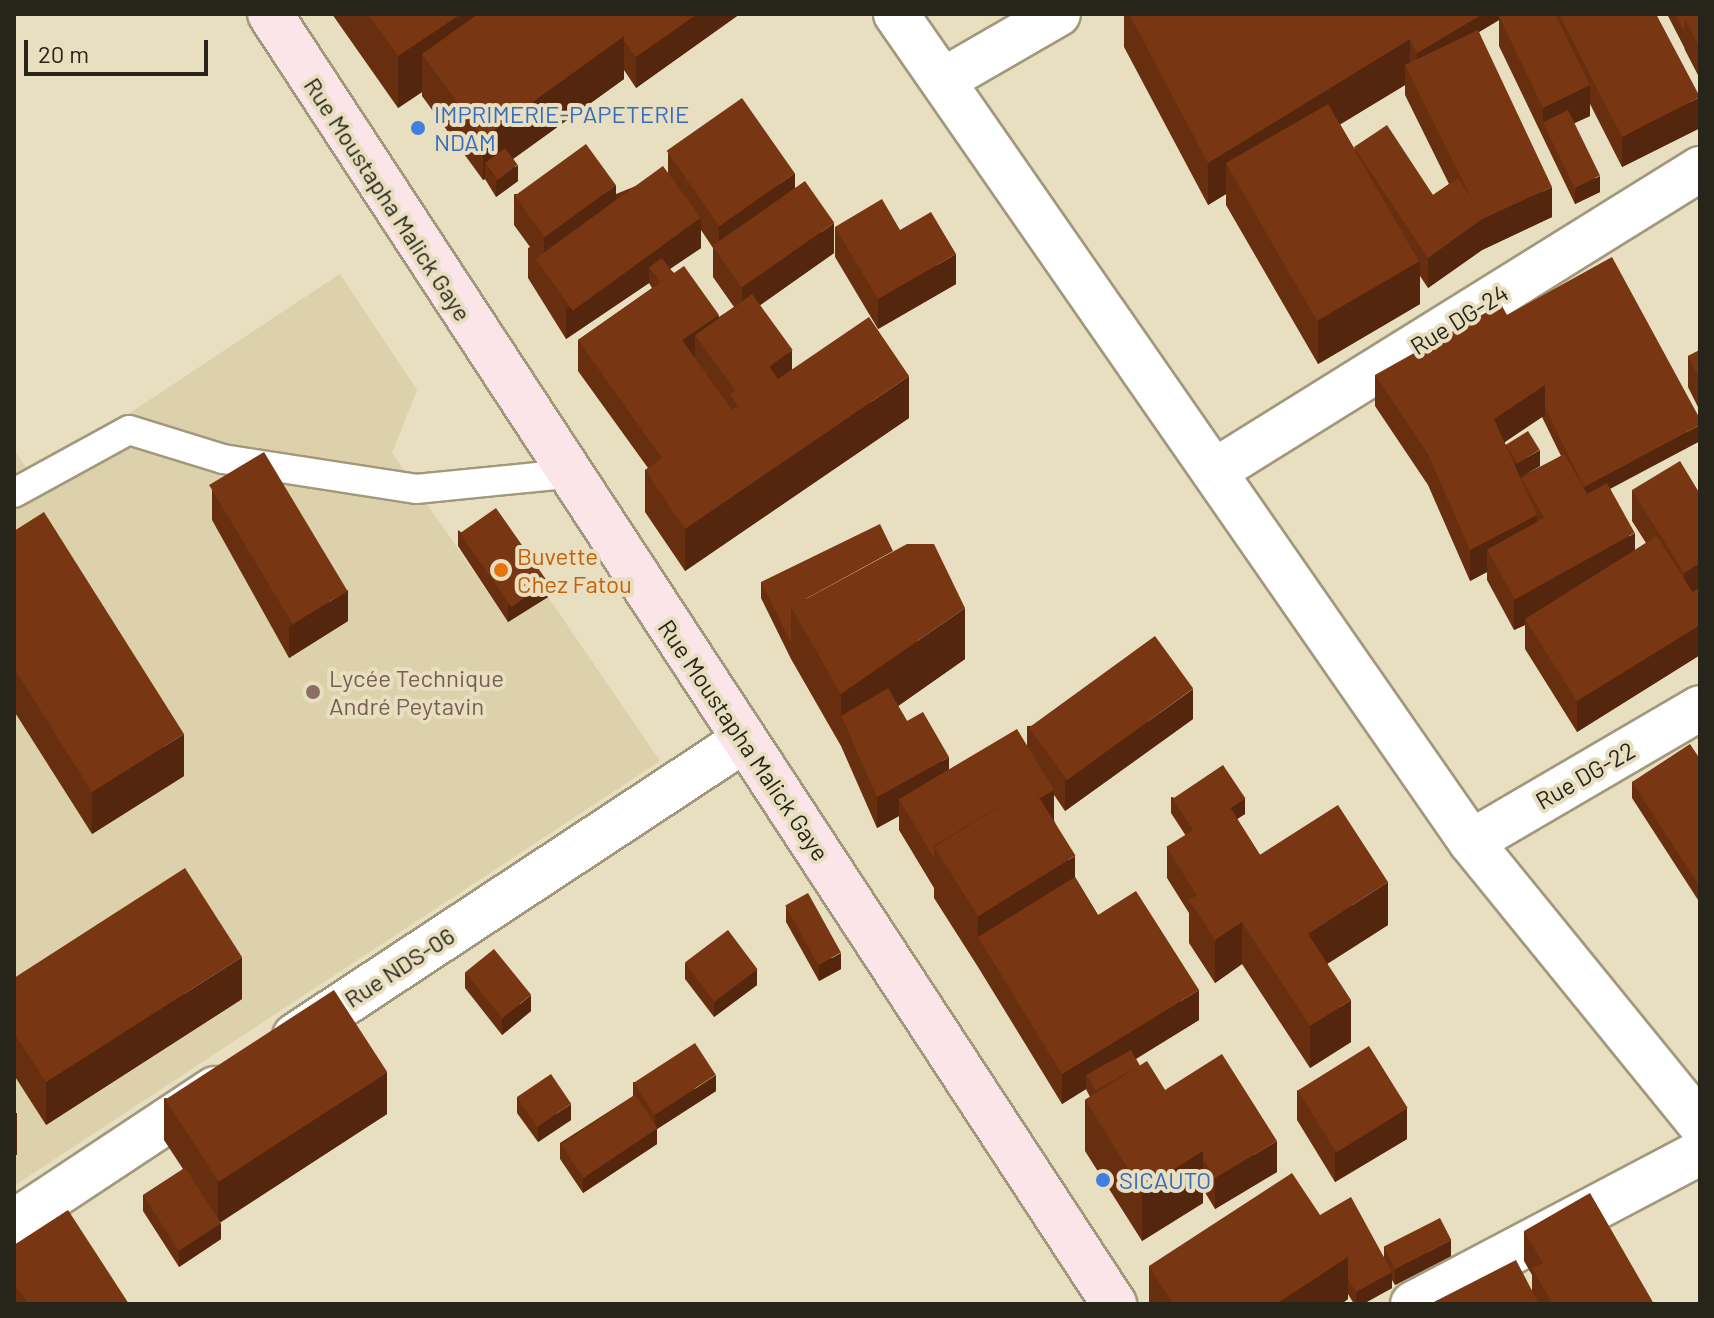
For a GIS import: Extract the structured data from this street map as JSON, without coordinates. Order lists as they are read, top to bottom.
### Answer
{
  "streets": {
    "street": [
      "Rue Moustapha Malick Gaye",
      "Rue DG-24",
      "Rue DG-22",
      "Rue NDS-06"
    ]
  },
  "crossings": [
    ["Rue Moustapha Malick Gaye", "Rue NDS-06"]
  ],
  "places": [
    "IMPRIMERIE-PAPETERIE NDAM",
    "Buvette Chez Fatou",
    "Lycée Technique André Peytavin",
    "SICAUTO"
  ],
  "scale_bar": "20 m"
}
